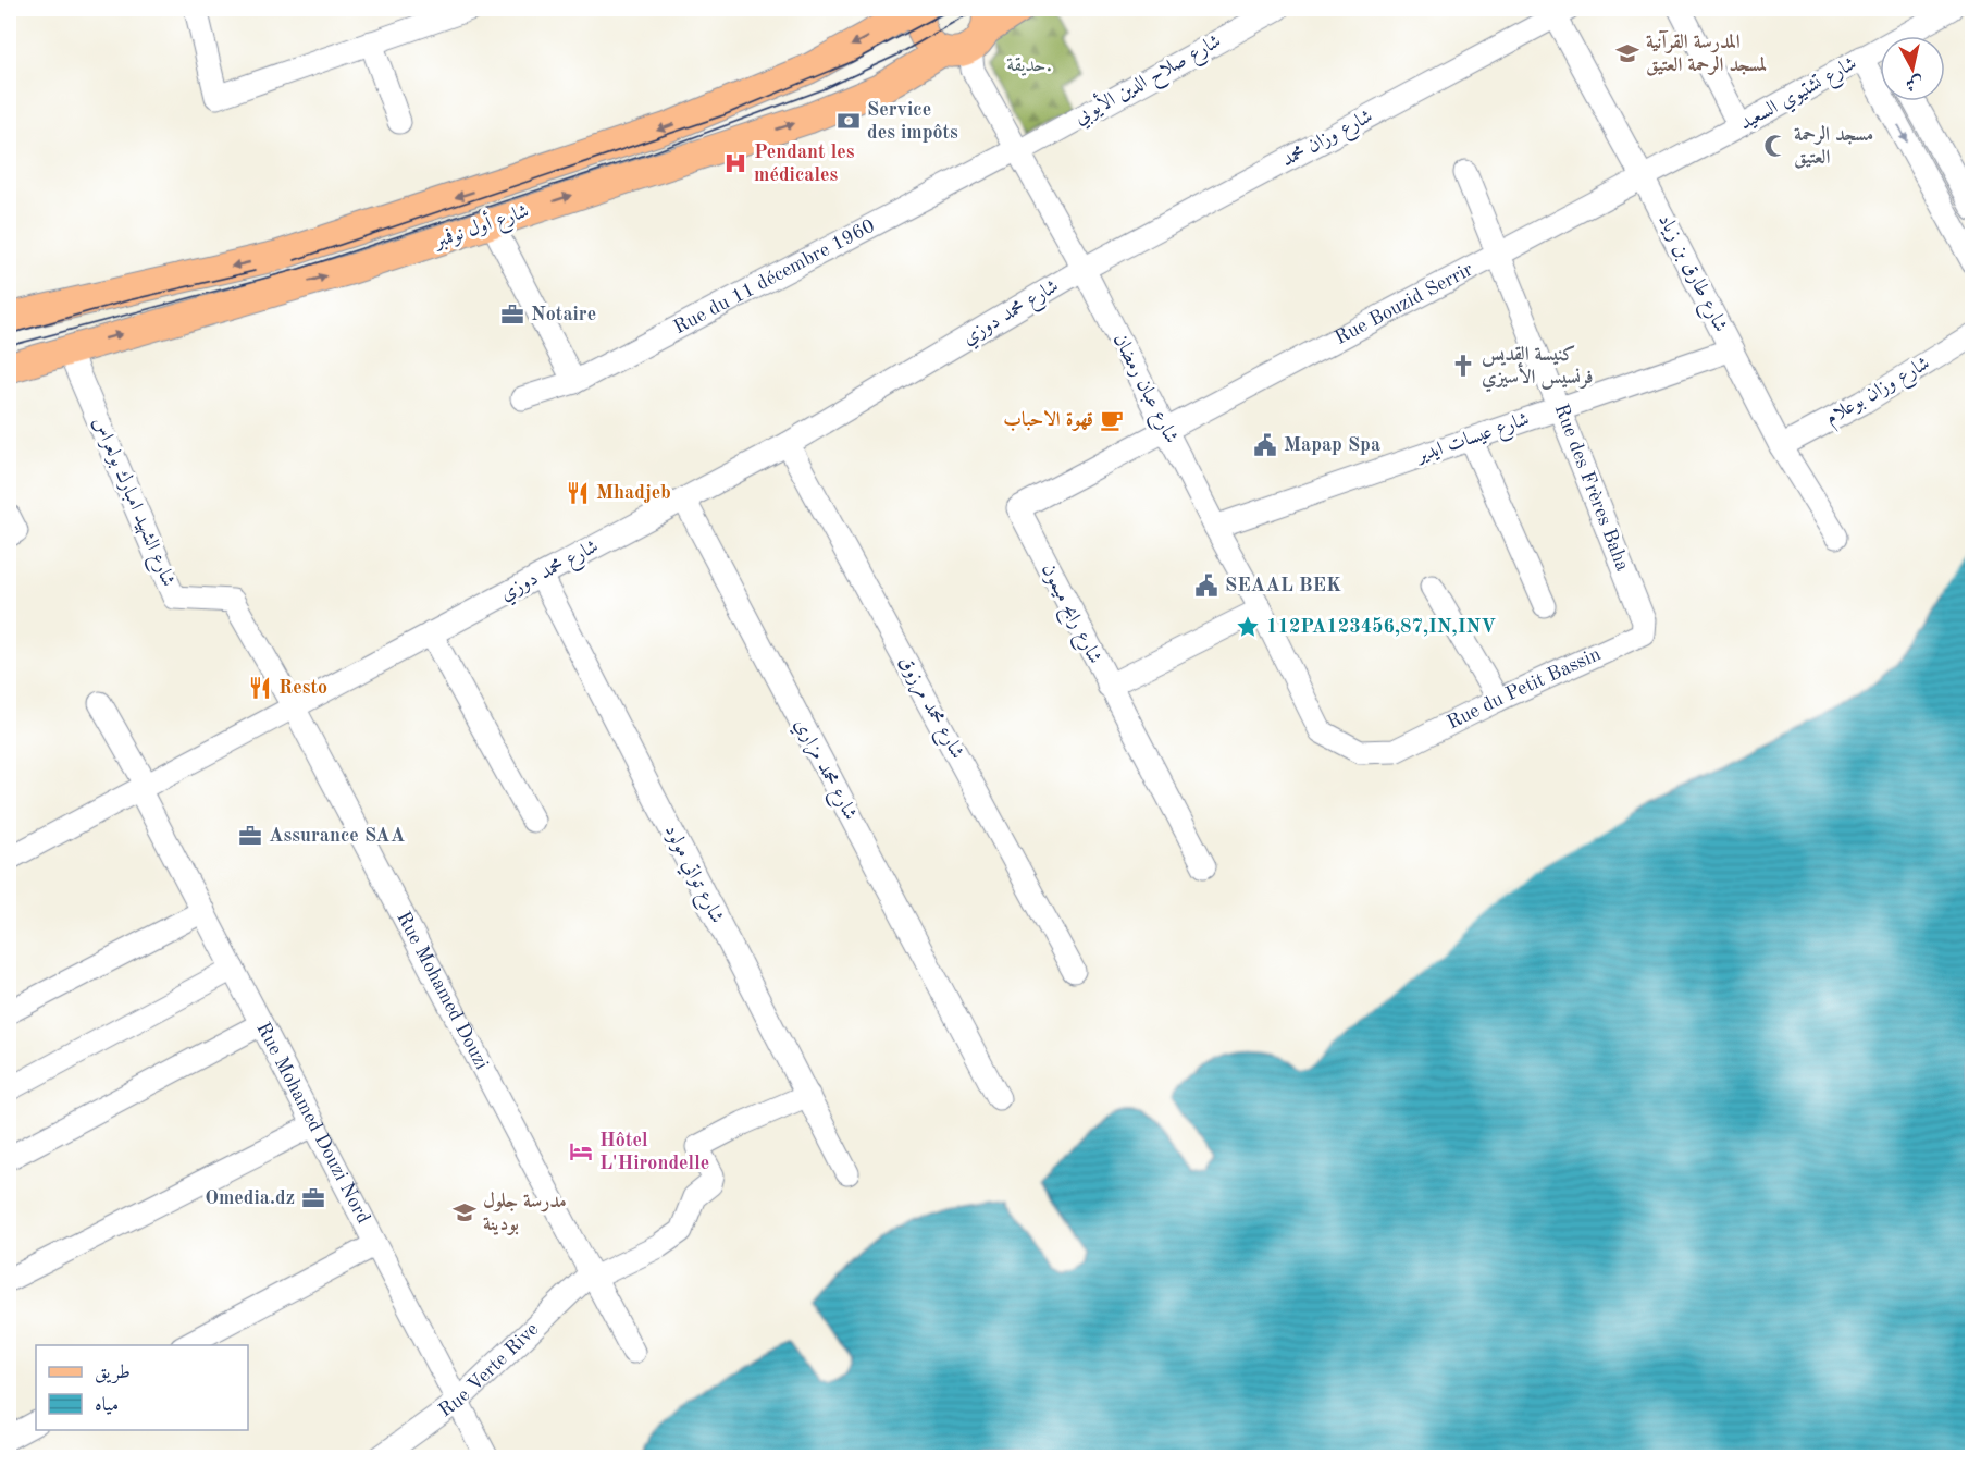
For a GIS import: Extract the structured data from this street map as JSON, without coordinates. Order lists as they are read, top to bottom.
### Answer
{
  "streets": {
    "main road": ["شارع أول نوفمبر"],
    "street": [
      "شارع صلاح الدين الأيوبي",
      "شارع تشتيوي السعيد",
      "شارع وزان محمد",
      "شارع طارق بن زياد",
      "Rue du 11 décembre 1960",
      "Rue Bouzid Serrir",
      "شارع محمد دوزي",
      "شارع عبان رمضان",
      "شارع وزان بوعلام",
      "شارع عيسات ايدير",
      "Rue des Frères Baha",
      "شارع الشهيد امبارك بولعراس",
      "شارع رابح ميمون",
      "Rue du Petit Bassin",
      "شارع محمد مرزوق",
      "شارع محمد مزاري",
      "شارع تواتي مولود",
      "Rue Mohamed Douzi",
      "Rue Mohamed Douzi Nord",
      "Rue Verte Rive"
    ]
  },
  "crossings": [
    ["شارع صلاح الدين الأيوبي", "Rue du 11 décembre 1960"],
    ["شارع صلاح الدين الأيوبي", "شارع عبان رمضان"],
    ["شارع تشتيوي السعيد", "شارع طارق بن زياد"],
    ["شارع تشتيوي السعيد", "Rue Bouzid Serrir"],
    ["شارع وزان محمد", "شارع طارق بن زياد"],
    ["شارع وزان محمد", "شارع محمد دوزي"],
    ["شارع وزان محمد", "شارع عبان رمضان"],
    ["شارع أول نوفمبر", "شارع عبان رمضان"],
    ["شارع أول نوفمبر", "شارع الشهيد امبارك بولعراس"],
    ["شارع طارق بن زياد", "Rue Bouzid Serrir"],
    ["شارع طارق بن زياد", "شارع وزان بوعلام"],
    ["شارع طارق بن زياد", "شارع عيسات ايدير"],
    ["Rue du 11 décembre 1960", "شارع عبان رمضان"],
    ["Rue Bouzid Serrir", "شارع عبان رمضان"],
    ["Rue Bouzid Serrir", "Rue des Frères Baha"],
    ["Rue Bouzid Serrir", "شارع رابح ميمون"],
    ["شارع محمد دوزي", "شارع عبان رمضان"],
    ["شارع محمد دوزي", "شارع الشهيد امبارك بولعراس"],
    ["شارع محمد دوزي", "شارع محمد مرزوق"],
    ["شارع محمد دوزي", "شارع محمد مزاري"],
    ["شارع محمد دوزي", "شارع تواتي مولود"],
    ["شارع محمد دوزي", "Rue Mohamed Douzi"],
    ["شارع محمد دوزي", "Rue Mohamed Douzi Nord"],
    ["شارع عبان رمضان", "شارع عيسات ايدير"],
    ["شارع عبان رمضان", "شارع رابح ميمون"],
    ["شارع عبان رمضان", "Rue du Petit Bassin"],
    ["شارع عيسات ايدير", "Rue des Frères Baha"],
    ["Rue des Frères Baha", "Rue du Petit Bassin"],
    ["شارع الشهيد امبارك بولعراس", "Rue Mohamed Douzi"],
    ["شارع تواتي مولود", "Rue Verte Rive"],
    ["Rue Mohamed Douzi", "Rue Verte Rive"],
    ["Rue Mohamed Douzi Nord", "Rue Verte Rive"]
  ],
  "parks": ["حديقة."],
  "places": {
    "school or university": ["المدرسة القرآنية لمسجد الرحمة العتيق", "مدرسة جلول بودينة"],
    "bank": ["Service des impôts"],
    "mosque": ["مسجد الرحمة العتيق"],
    "hospital": ["Pendant les médicales"],
    "office": ["Notaire", "Assurance SAA", "Omedia.dz"],
    "church": ["كنيسة القديس فرنسيس الأسيزي"],
    "cafe": ["قهوة الاحباب"],
    "public building": ["Mapap Spa", "SEAAL BEK"],
    "restaurant": ["Mhadjeb", "Resto"],
    "place": ["112PA123456,87,IN,INV"],
    "hotel": ["Hôtel L'Hirondelle"]
  },
  "legend": ["طريق", "مياه"],
  "north": "bottom"
}
